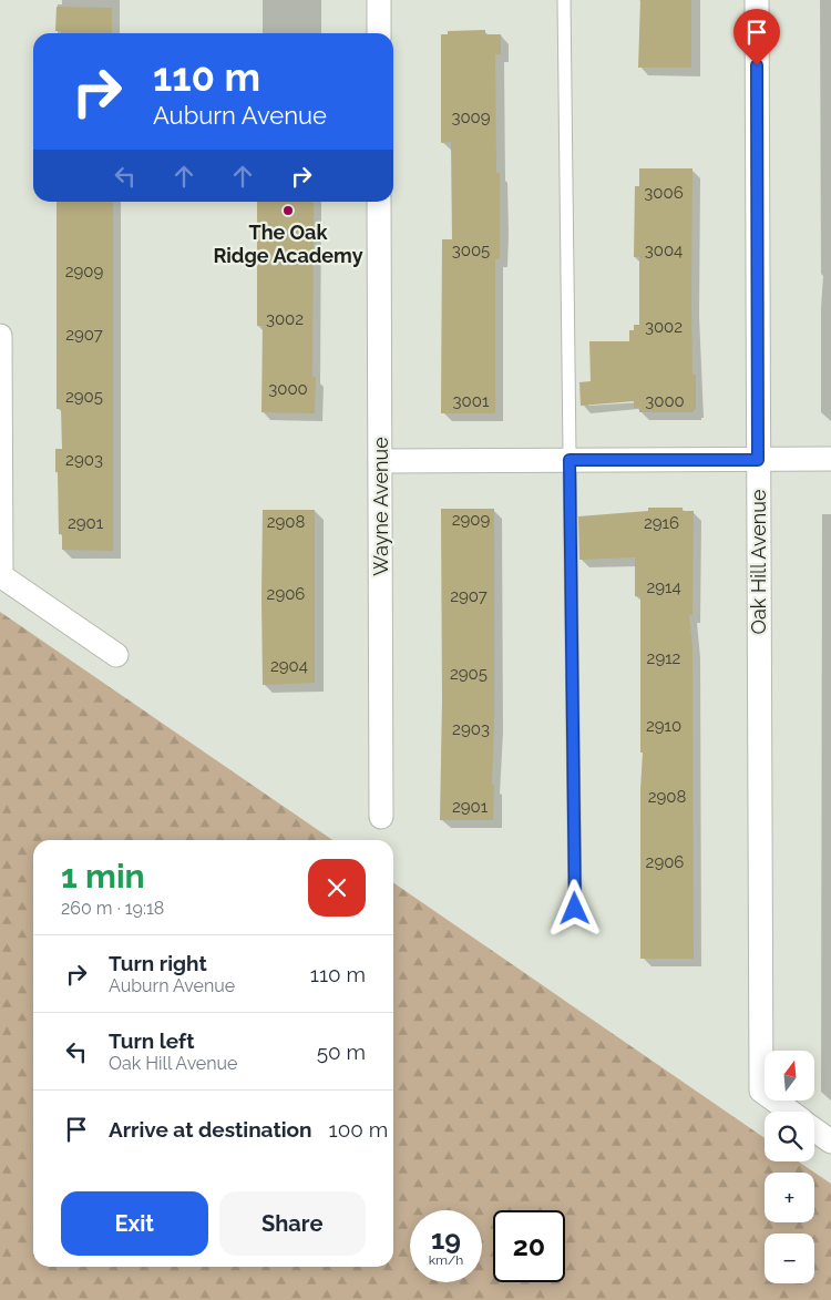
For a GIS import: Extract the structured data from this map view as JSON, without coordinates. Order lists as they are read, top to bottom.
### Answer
{
  "streets": {
    "street": ["Wayne Avenue", "Oak Hill Avenue"]
  },
  "places": ["The Oak Ridge Academy"],
  "house_numbers": [
    "3009",
    "3006",
    "3005",
    "3004",
    "2909",
    "3002",
    "3002",
    "2907",
    "3000",
    "2905",
    "3001",
    "3000",
    "2903",
    "2909",
    "2908",
    "2901",
    "2916",
    "2914",
    "2906",
    "2907",
    "2912",
    "2904",
    "2905",
    "2910",
    "2903",
    "2908",
    "2901",
    "2906"
  ],
  "north": "top",
  "page": {
    "turn": ["110 m", "Auburn Avenue"],
    "heading": ["1 min", "260 m · 19:18"],
    "list": [
      {
        "name": "Turn right",
        "note": "Auburn Avenue",
        "value": "110 m"
      },
      {
        "name": "Turn left",
        "note": "Oak Hill Avenue",
        "value": "50 m"
      },
      {
        "name": "Arrive at destination",
        "value": "100 m"
      }
    ],
    "map_buttons": ["+", "−"],
    "buttons": ["Exit", "Share"],
    "speed": "19 km/h",
    "limit": "20"
  }
}
